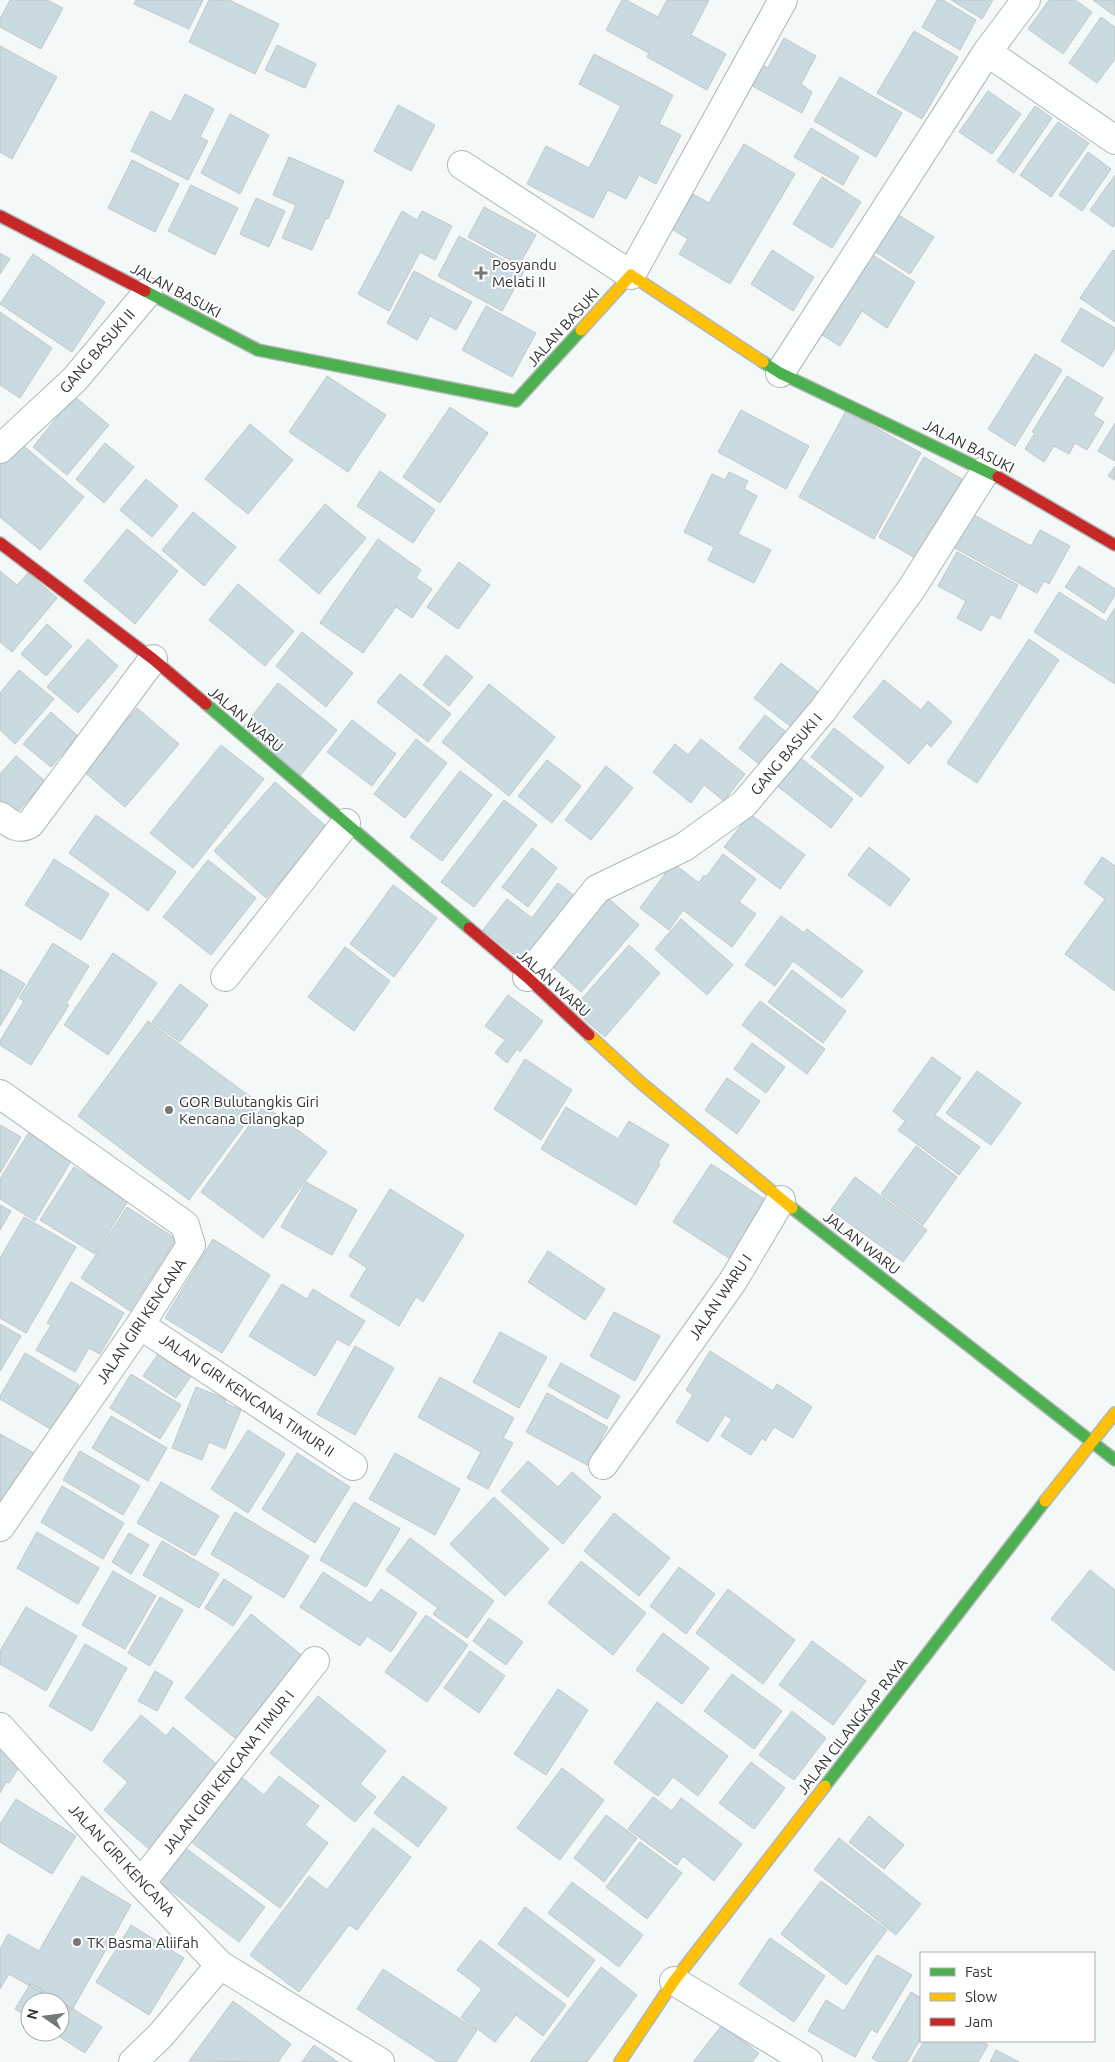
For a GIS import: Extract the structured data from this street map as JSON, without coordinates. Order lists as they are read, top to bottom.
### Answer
{
  "streets": {
    "street": [
      "JALAN BASUKI",
      "GANG BASUKI II",
      "JALAN WARU",
      "GANG BASUKI I",
      "JALAN WARU I",
      "JALAN GIRI KENCANA",
      "JALAN GIRI KENCANA TIMUR II",
      "JALAN CILANGKAP RAYA",
      "JALAN GIRI KENCANA TIMUR I"
    ]
  },
  "crossings": [
    ["JALAN BASUKI", "GANG BASUKI II"],
    ["JALAN BASUKI", "GANG BASUKI I"],
    ["JALAN WARU", "GANG BASUKI I"],
    ["JALAN WARU", "JALAN WARU I"],
    ["JALAN WARU", "JALAN CILANGKAP RAYA"],
    ["JALAN GIRI KENCANA", "JALAN GIRI KENCANA TIMUR II"],
    ["JALAN GIRI KENCANA", "JALAN GIRI KENCANA TIMUR I"]
  ],
  "places": {
    "health": ["Posyandu Melati II"],
    "other": ["GOR Bulutangkis Giri Kencana Cilangkap", "TK Basma Aliifah"]
  },
  "legend": ["Fast", "Slow", "Jam"],
  "north": "left"
}
